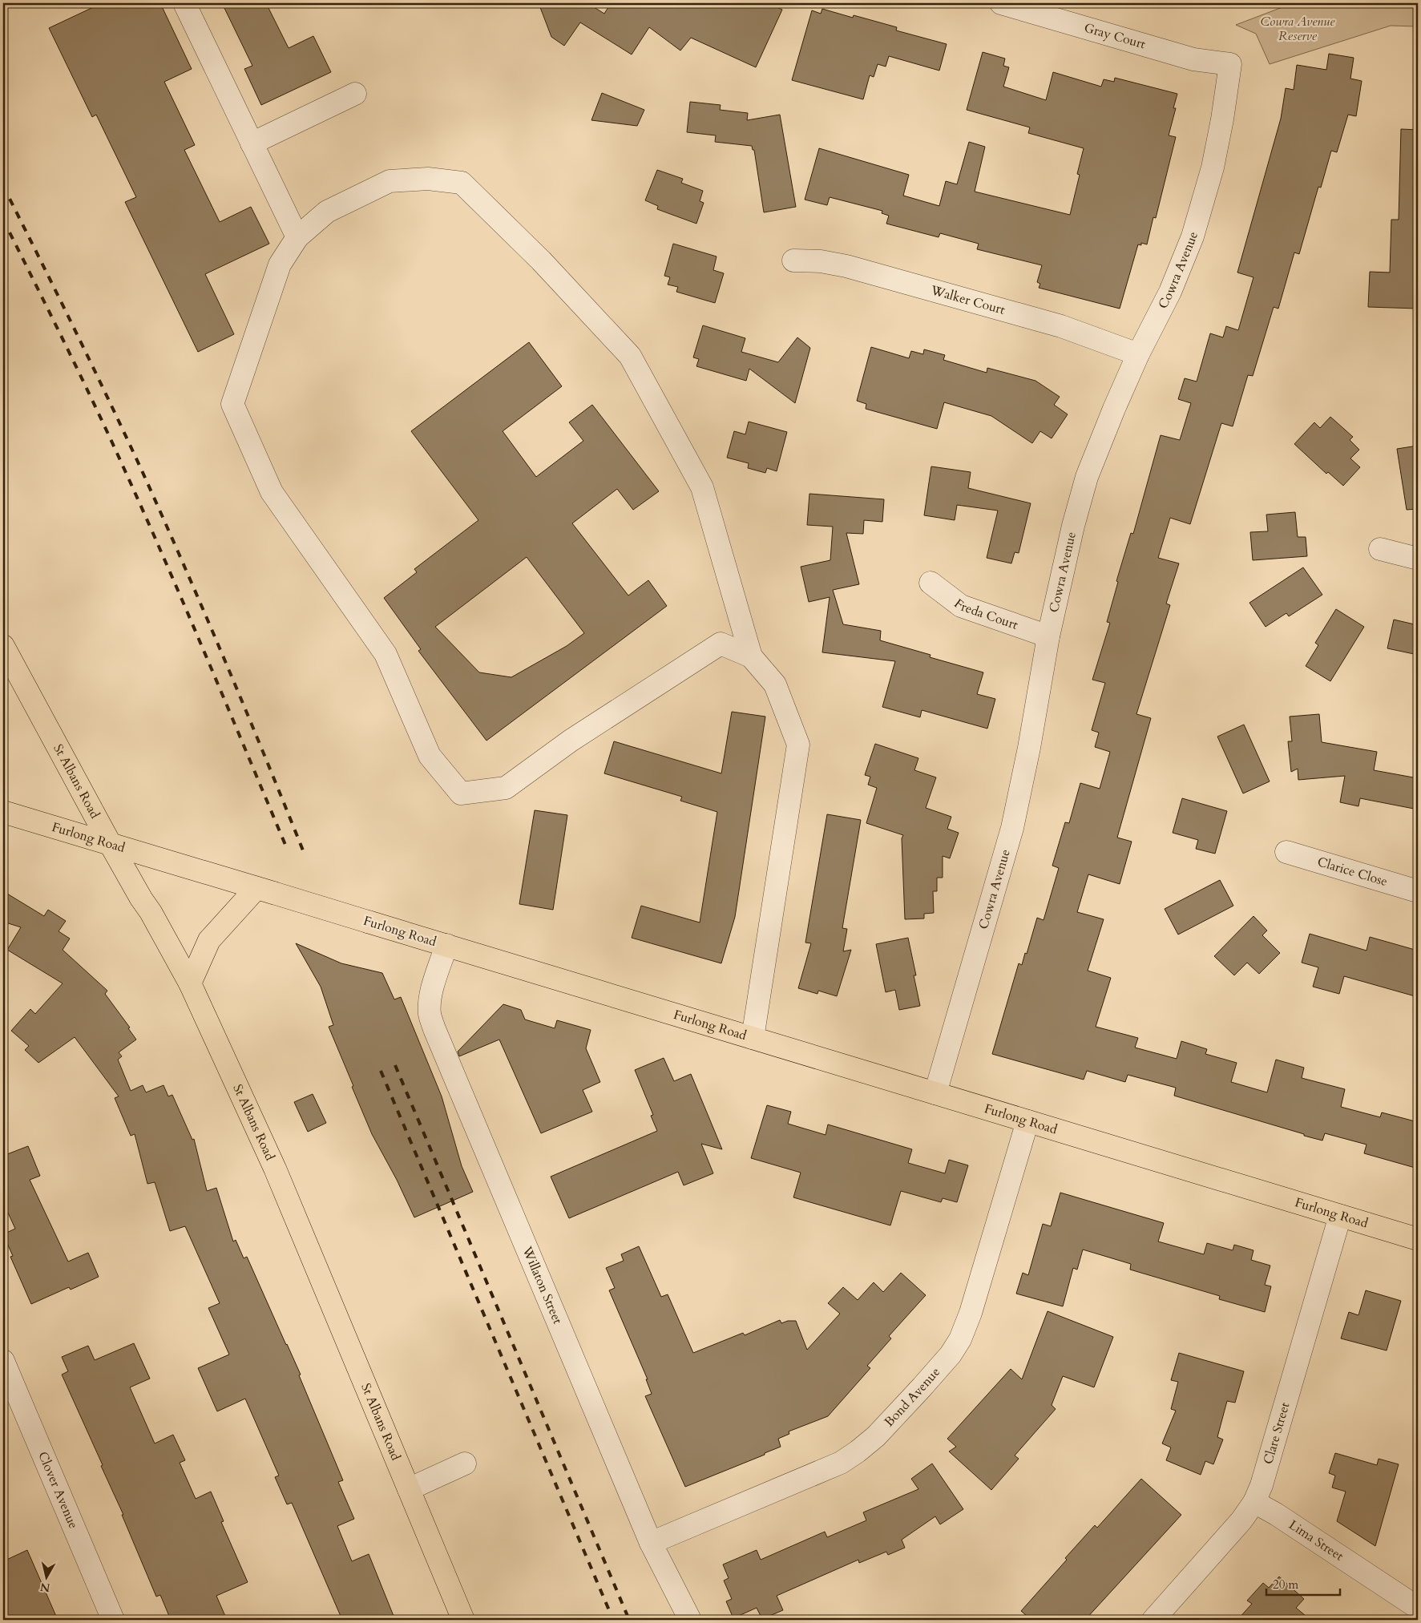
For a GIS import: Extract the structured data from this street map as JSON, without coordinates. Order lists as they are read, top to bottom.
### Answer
{
  "streets": {
    "main road": ["St Albans Road", "Furlong Road"],
    "street": [
      "Gray Court",
      "Cowra Avenue",
      "Walker Court",
      "Freda Court",
      "Clarice Close",
      "Willaton Street",
      "Bond Avenue",
      "Clare Street",
      "Clover Avenue",
      "Lima Street"
    ]
  },
  "crossings": [
    ["Gray Court", "Cowra Avenue"],
    ["Cowra Avenue", "Walker Court"],
    ["Cowra Avenue", "Freda Court"],
    ["Cowra Avenue", "Furlong Road"],
    ["St Albans Road", "Furlong Road"],
    ["Furlong Road", "Willaton Street"],
    ["Furlong Road", "Bond Avenue"],
    ["Furlong Road", "Clare Street"],
    ["Willaton Street", "Bond Avenue"],
    ["Clare Street", "Lima Street"]
  ],
  "parks": ["Cowra Avenue Reserve"],
  "scale_bar": "20 m",
  "north": "bottom"
}
